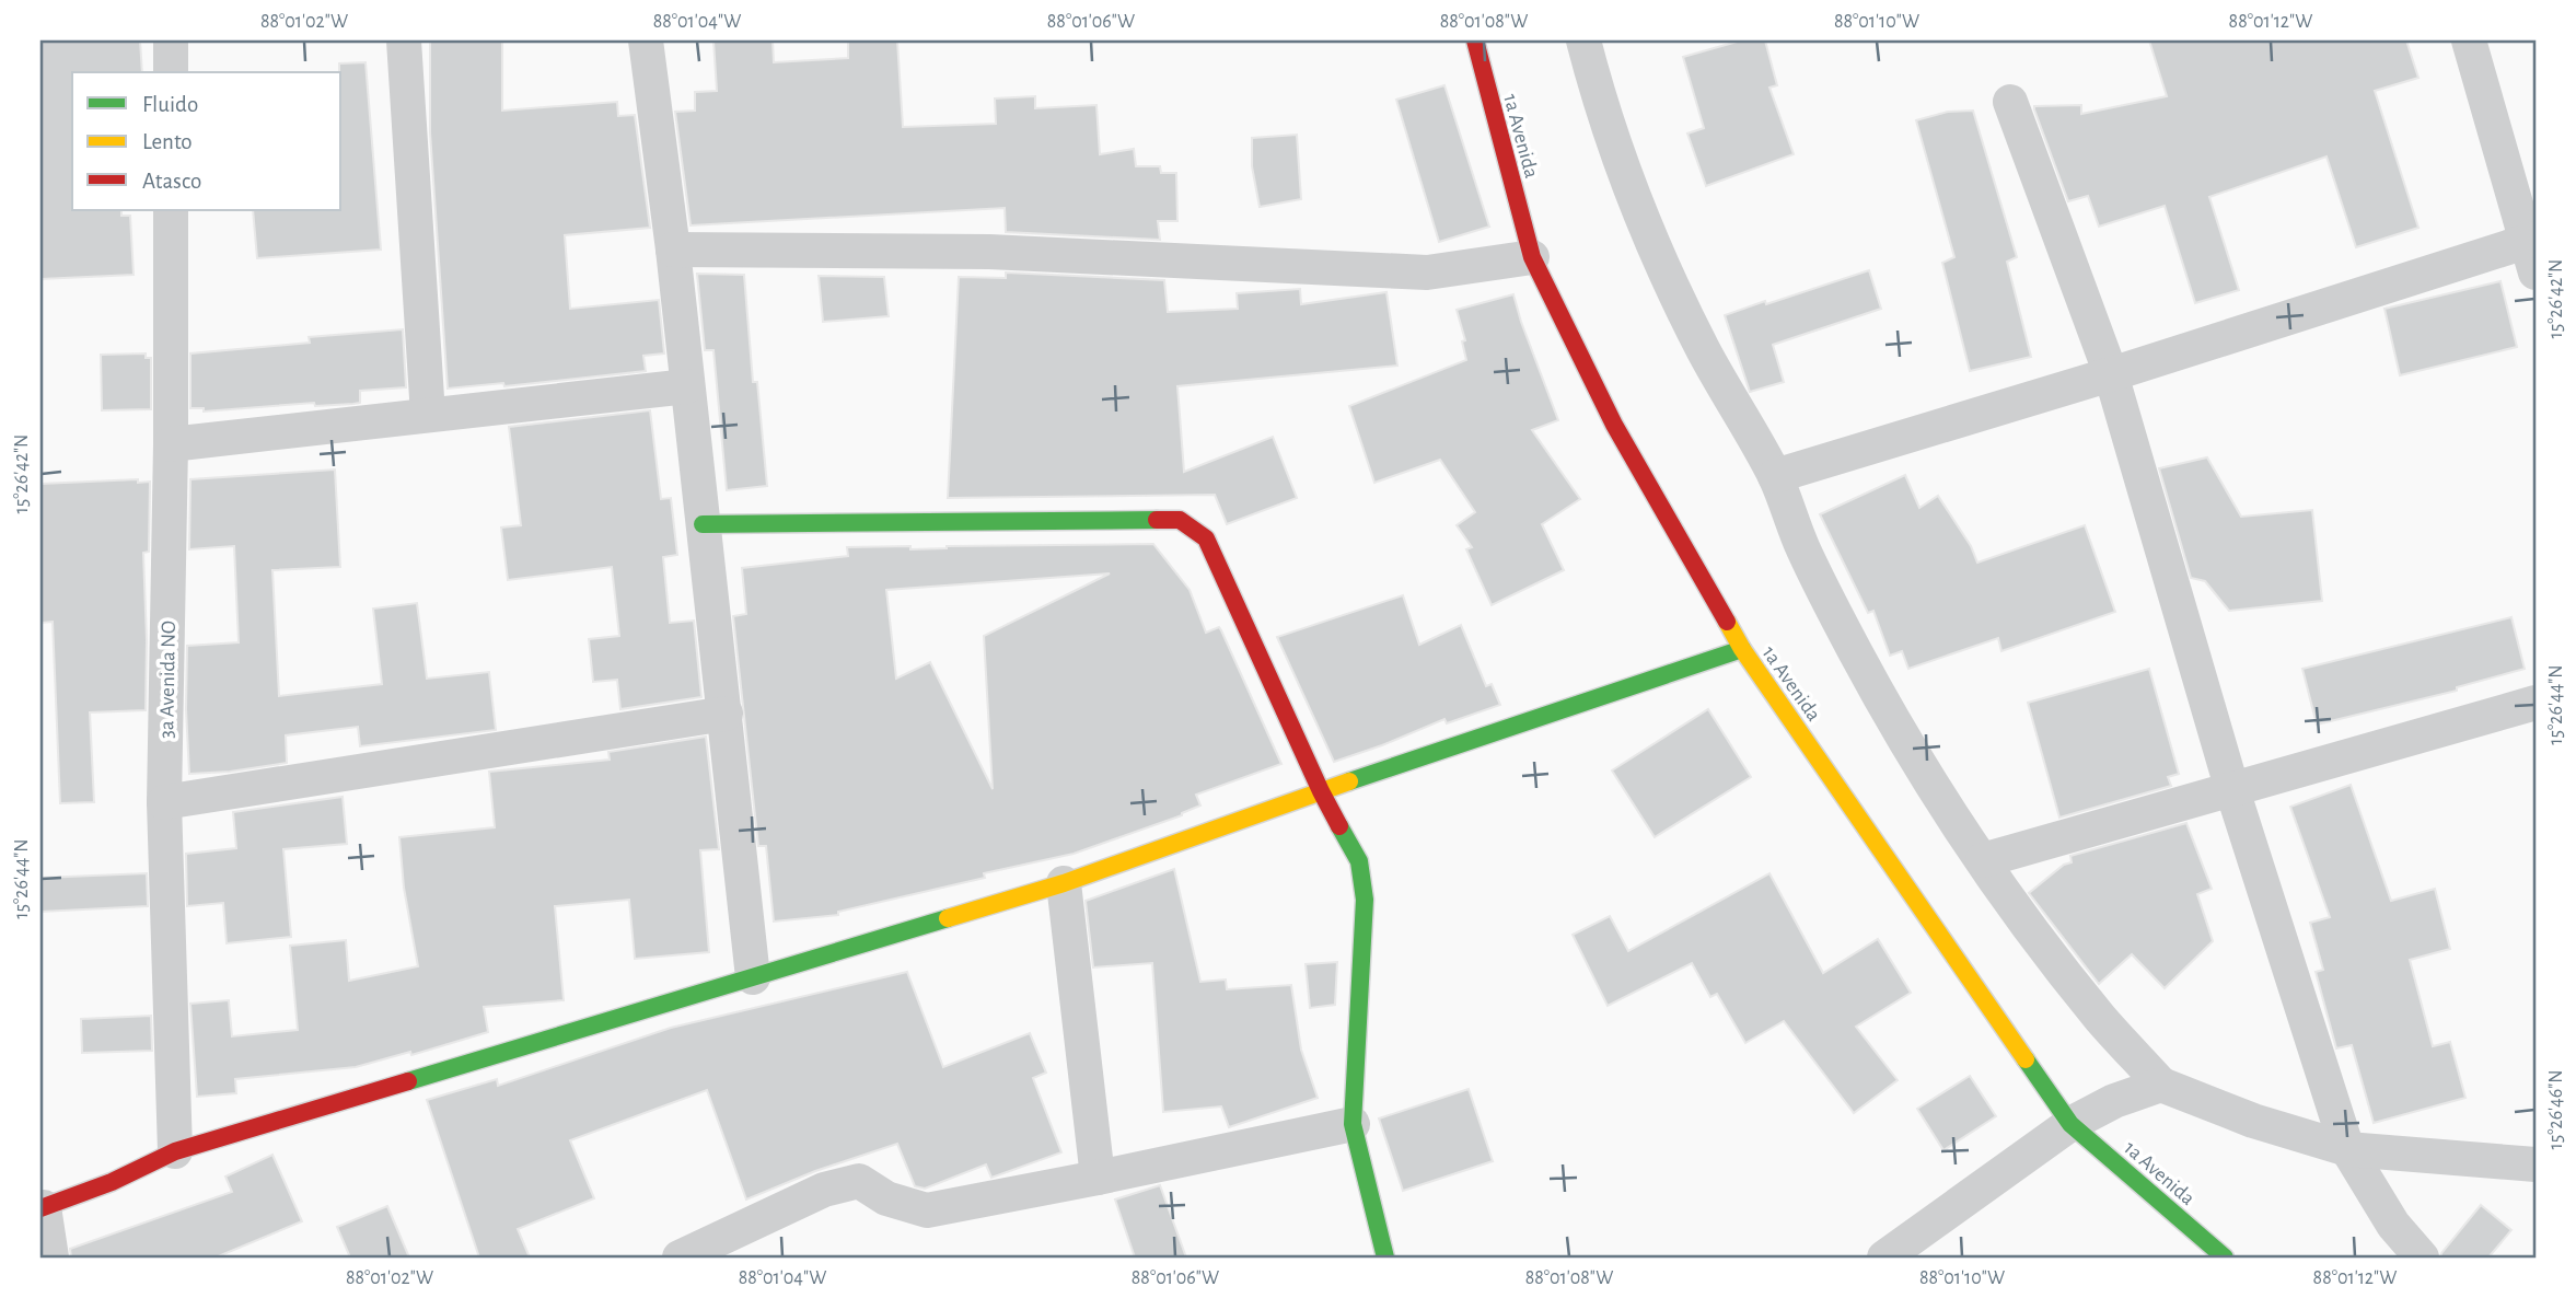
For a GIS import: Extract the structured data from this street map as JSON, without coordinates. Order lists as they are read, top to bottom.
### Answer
{
  "streets": {
    "street": ["1a Avenida", "3a Avenida NO"]
  },
  "legend": ["Fluido", "Lento", "Atasco"],
  "coordinates": [
    "88°01'02\"W",
    "88°01'04\"W",
    "88°01'06\"W",
    "88°01'08\"W",
    "88°01'10\"W",
    "88°01'12\"W",
    "15°26'42\"N",
    "15°26'44\"N",
    "15°26'46\"N"
  ]
}
